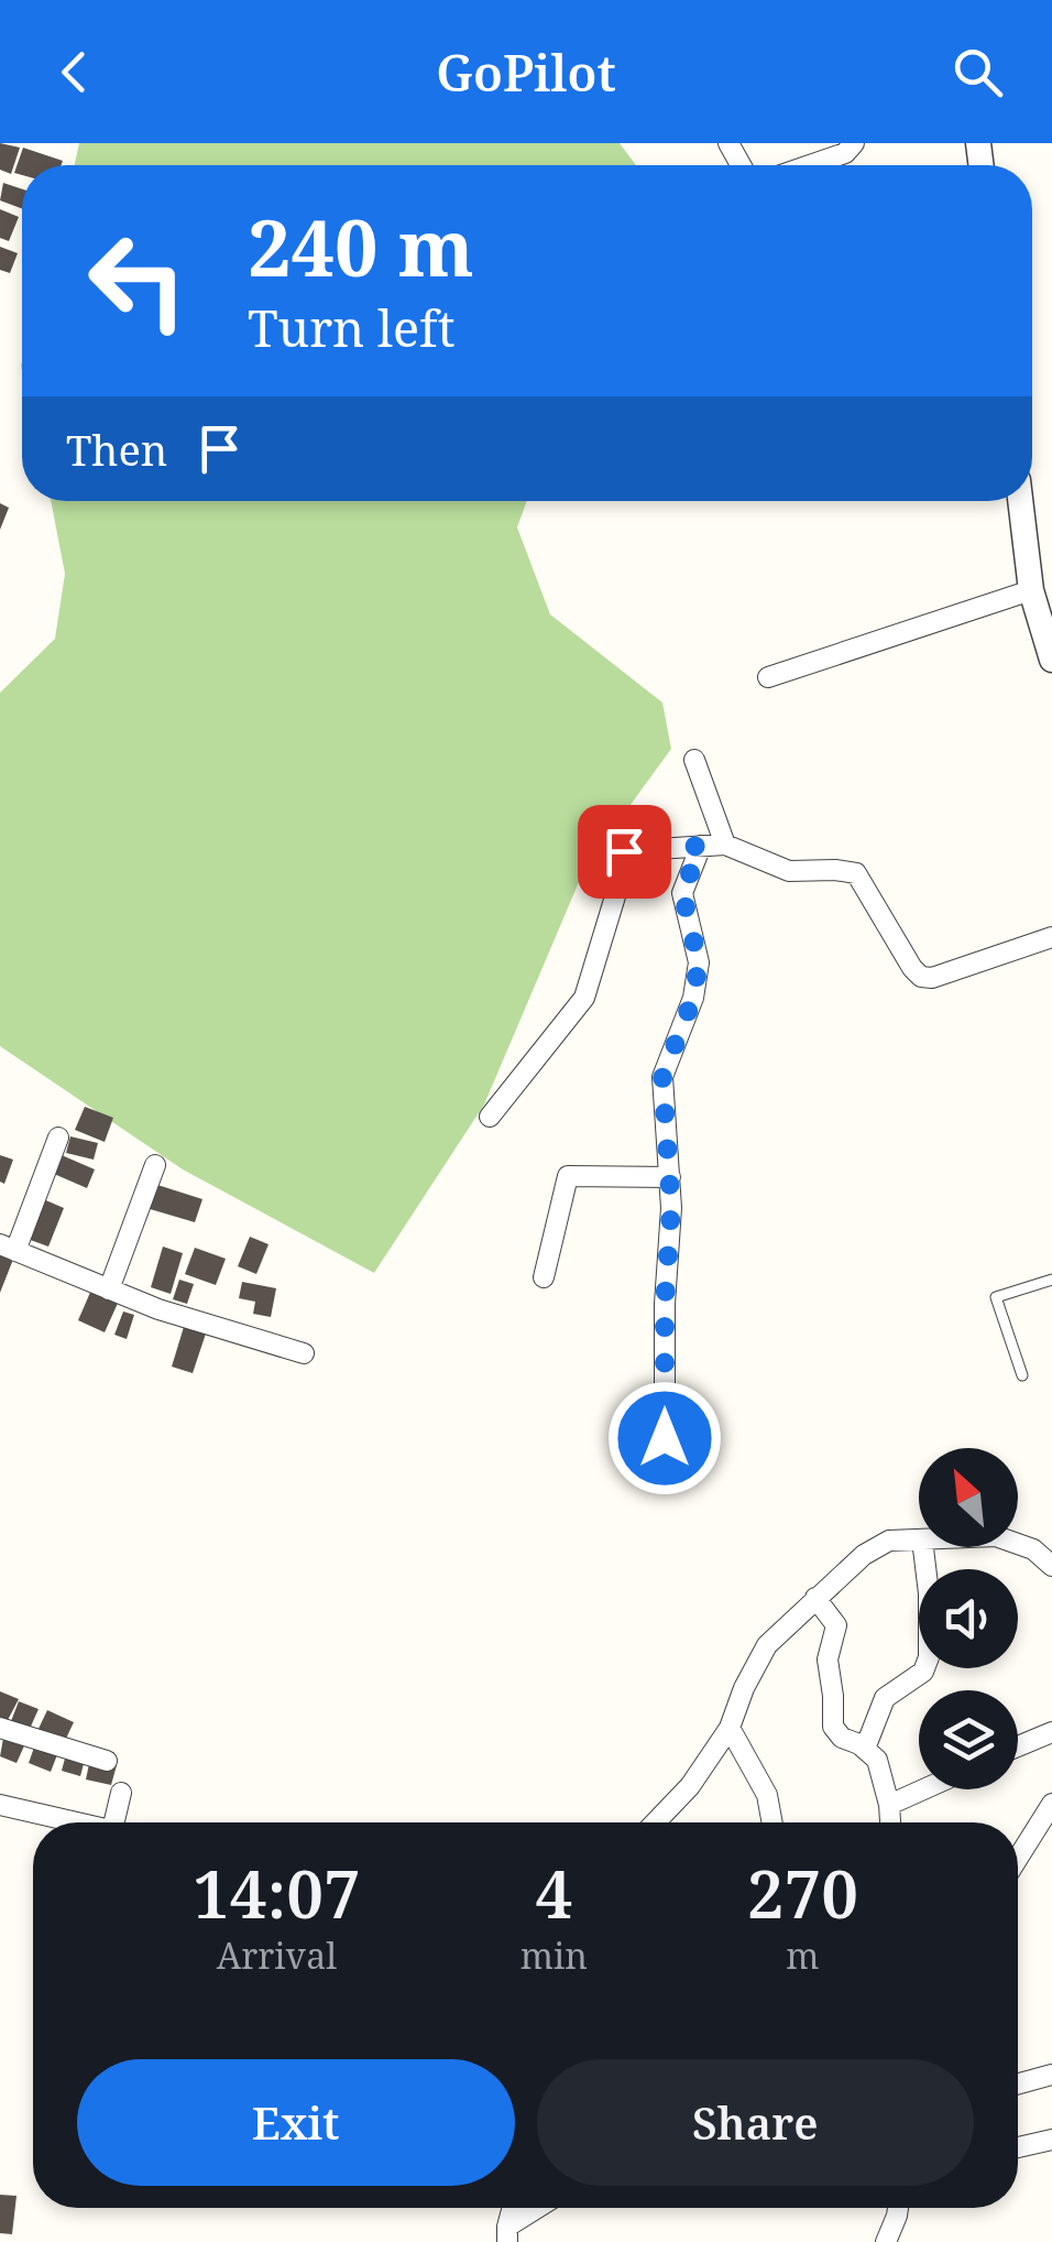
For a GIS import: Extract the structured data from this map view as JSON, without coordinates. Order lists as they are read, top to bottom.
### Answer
{
  "north": "top left",
  "page": {
    "header": "GoPilot",
    "turn": ["240 m", "Turn left"],
    "then": "Then",
    "eta": [
      "14:07",
      "Arrival",
      "4",
      "min",
      "270",
      "m"
    ],
    "buttons": ["Exit", "Share"]
  }
}
